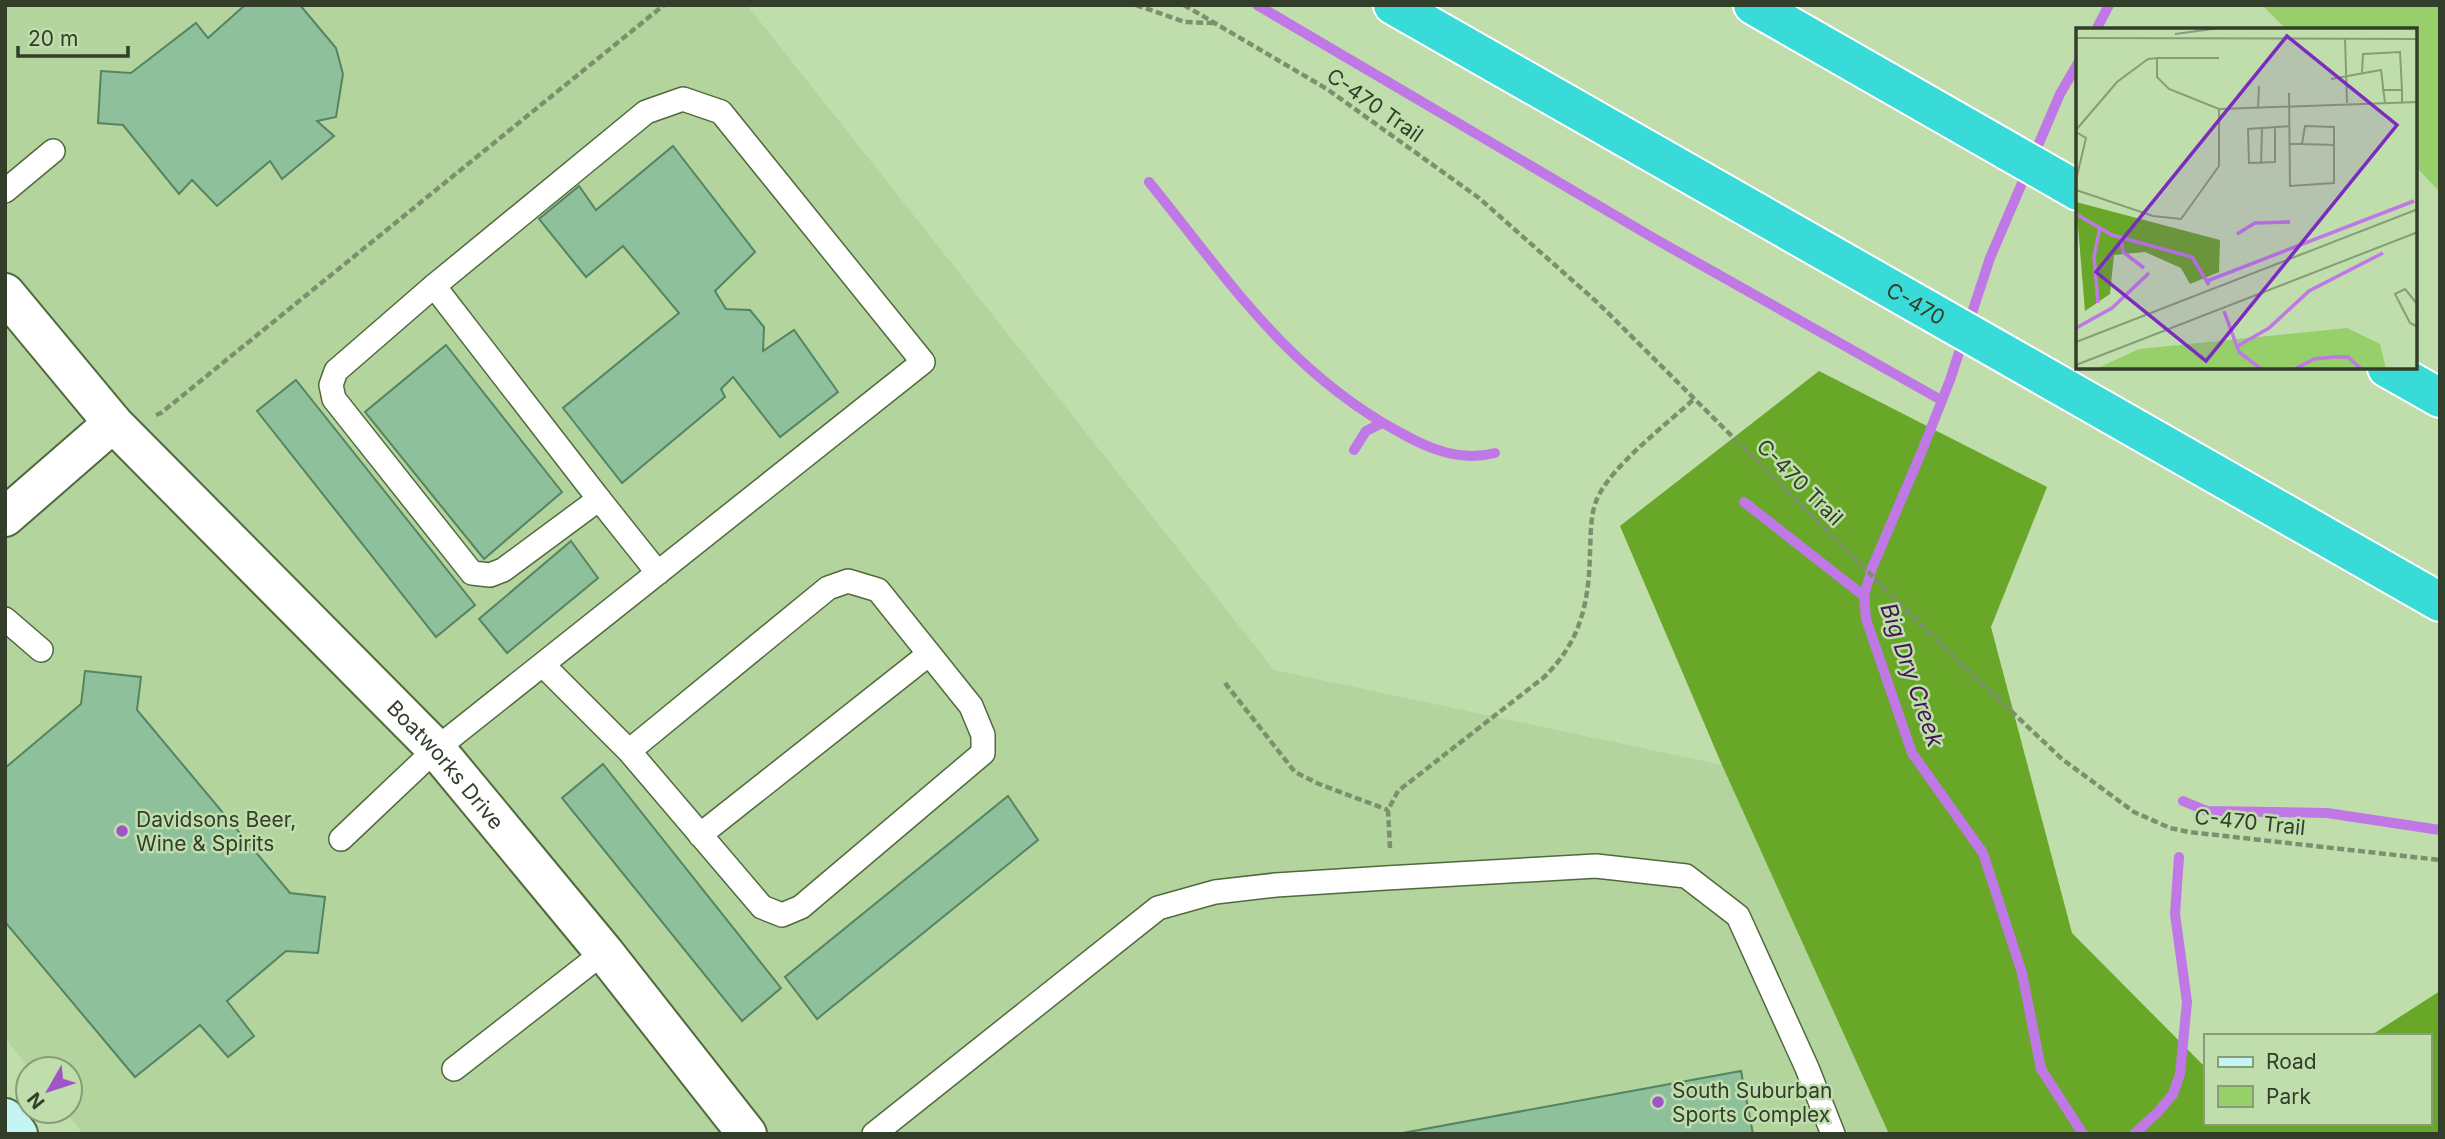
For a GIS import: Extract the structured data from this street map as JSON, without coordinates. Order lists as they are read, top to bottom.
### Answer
{
  "streets": {
    "highway": ["C-470"],
    "street": ["Boatworks Drive"],
    "path": ["C-470 Trail"]
  },
  "water": ["Big Dry Creek"],
  "places": ["Davidsons Beer, Wine & Spirits", "South Suburban Sports Complex"],
  "legend": ["Road", "Park"],
  "scale_bar": "20 m",
  "north": "bottom left"
}
